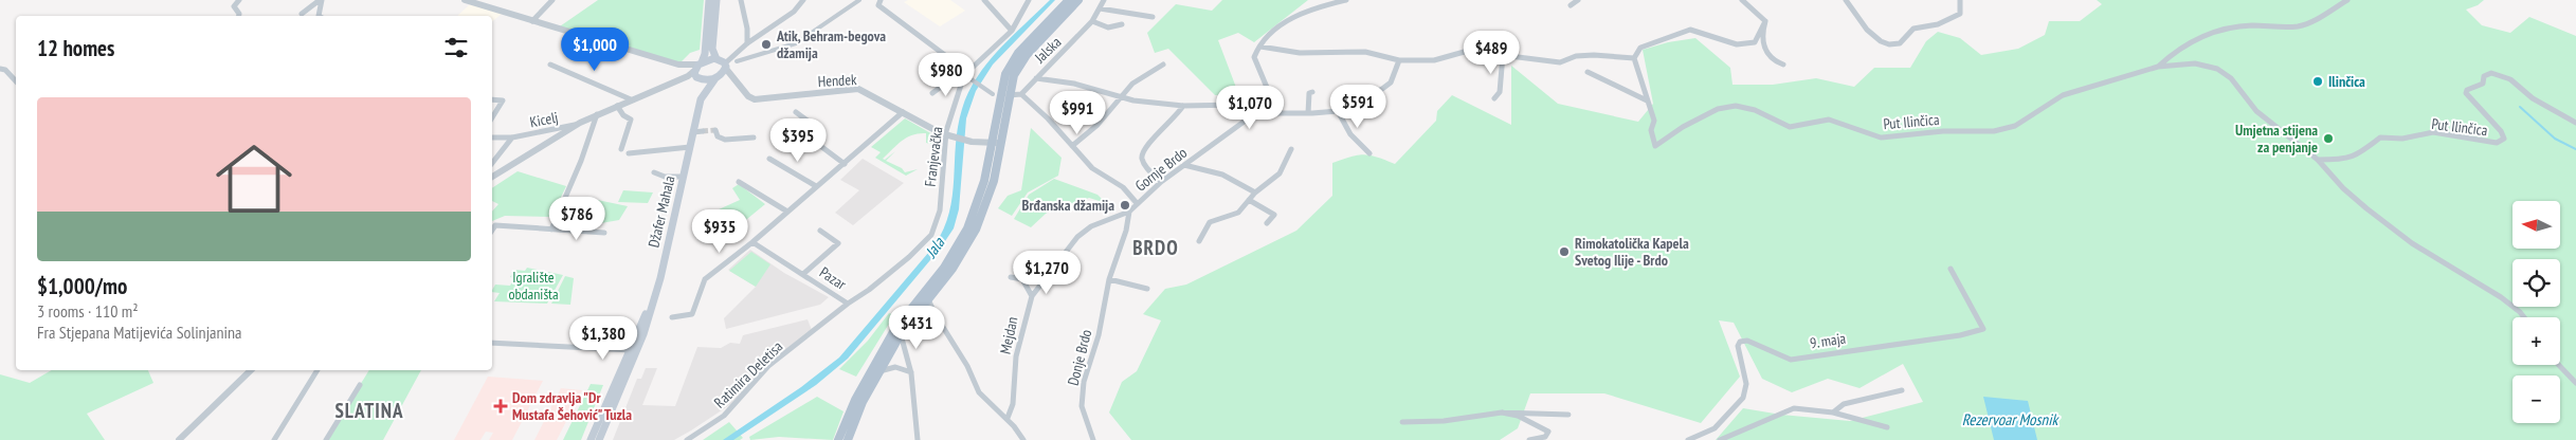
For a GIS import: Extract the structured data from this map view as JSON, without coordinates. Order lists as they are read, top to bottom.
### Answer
{
  "streets": {
    "main road": ["Džafer Mahala"],
    "street": [
      "Jalska",
      "Hendek",
      "Kicelj",
      "Put Ilinčica",
      "Franjevačka",
      "Gornje Brdo",
      "Pazar",
      "Mejdan",
      "9. maja",
      "Donje Brdo",
      "Ratimira Deletisa"
    ]
  },
  "crossings": [
    ["Hendek", "Franjevačka"],
    ["Hendek", "Džafer Mahala"],
    ["Franjevačka", "Pazar"],
    ["Franjevačka", "Ratimira Deletisa"],
    ["Gornje Brdo", "Donje Brdo"],
    ["Pazar", "Ratimira Deletisa"],
    ["Mejdan", "Donje Brdo"]
  ],
  "districts": ["BRDO", "SLATINA"],
  "water": ["Jala", "Rezervoar Mosnik"],
  "parks": ["Igralište obdaništa"],
  "places": {
    "other": [
      "Atik, Behram-begova džamija",
      "Ilinčica",
      "Umjetna stijena za penjanje",
      "Brđanska džamija",
      "Rimokatolička Kapela Svetog Ilije - Brdo"
    ],
    "health": ["Dom zdravlja \"Dr Mustafa Šehović\" Tuzla"]
  },
  "north": "left",
  "page": {
    "heading": "12 homes",
    "price": [
      "$1,000",
      "$489",
      "$980",
      "$591",
      "$1,070",
      "$991",
      "$395",
      "$786",
      "$935",
      "$1,270",
      "$431",
      "$1,380"
    ],
    "list": [
      {
        "name": "$1,000/mo",
        "note": "3 rooms · 110 m² · Fra Stjepana Matijevića Solinjanina"
      }
    ],
    "map_buttons": ["+", "−"]
  }
}
